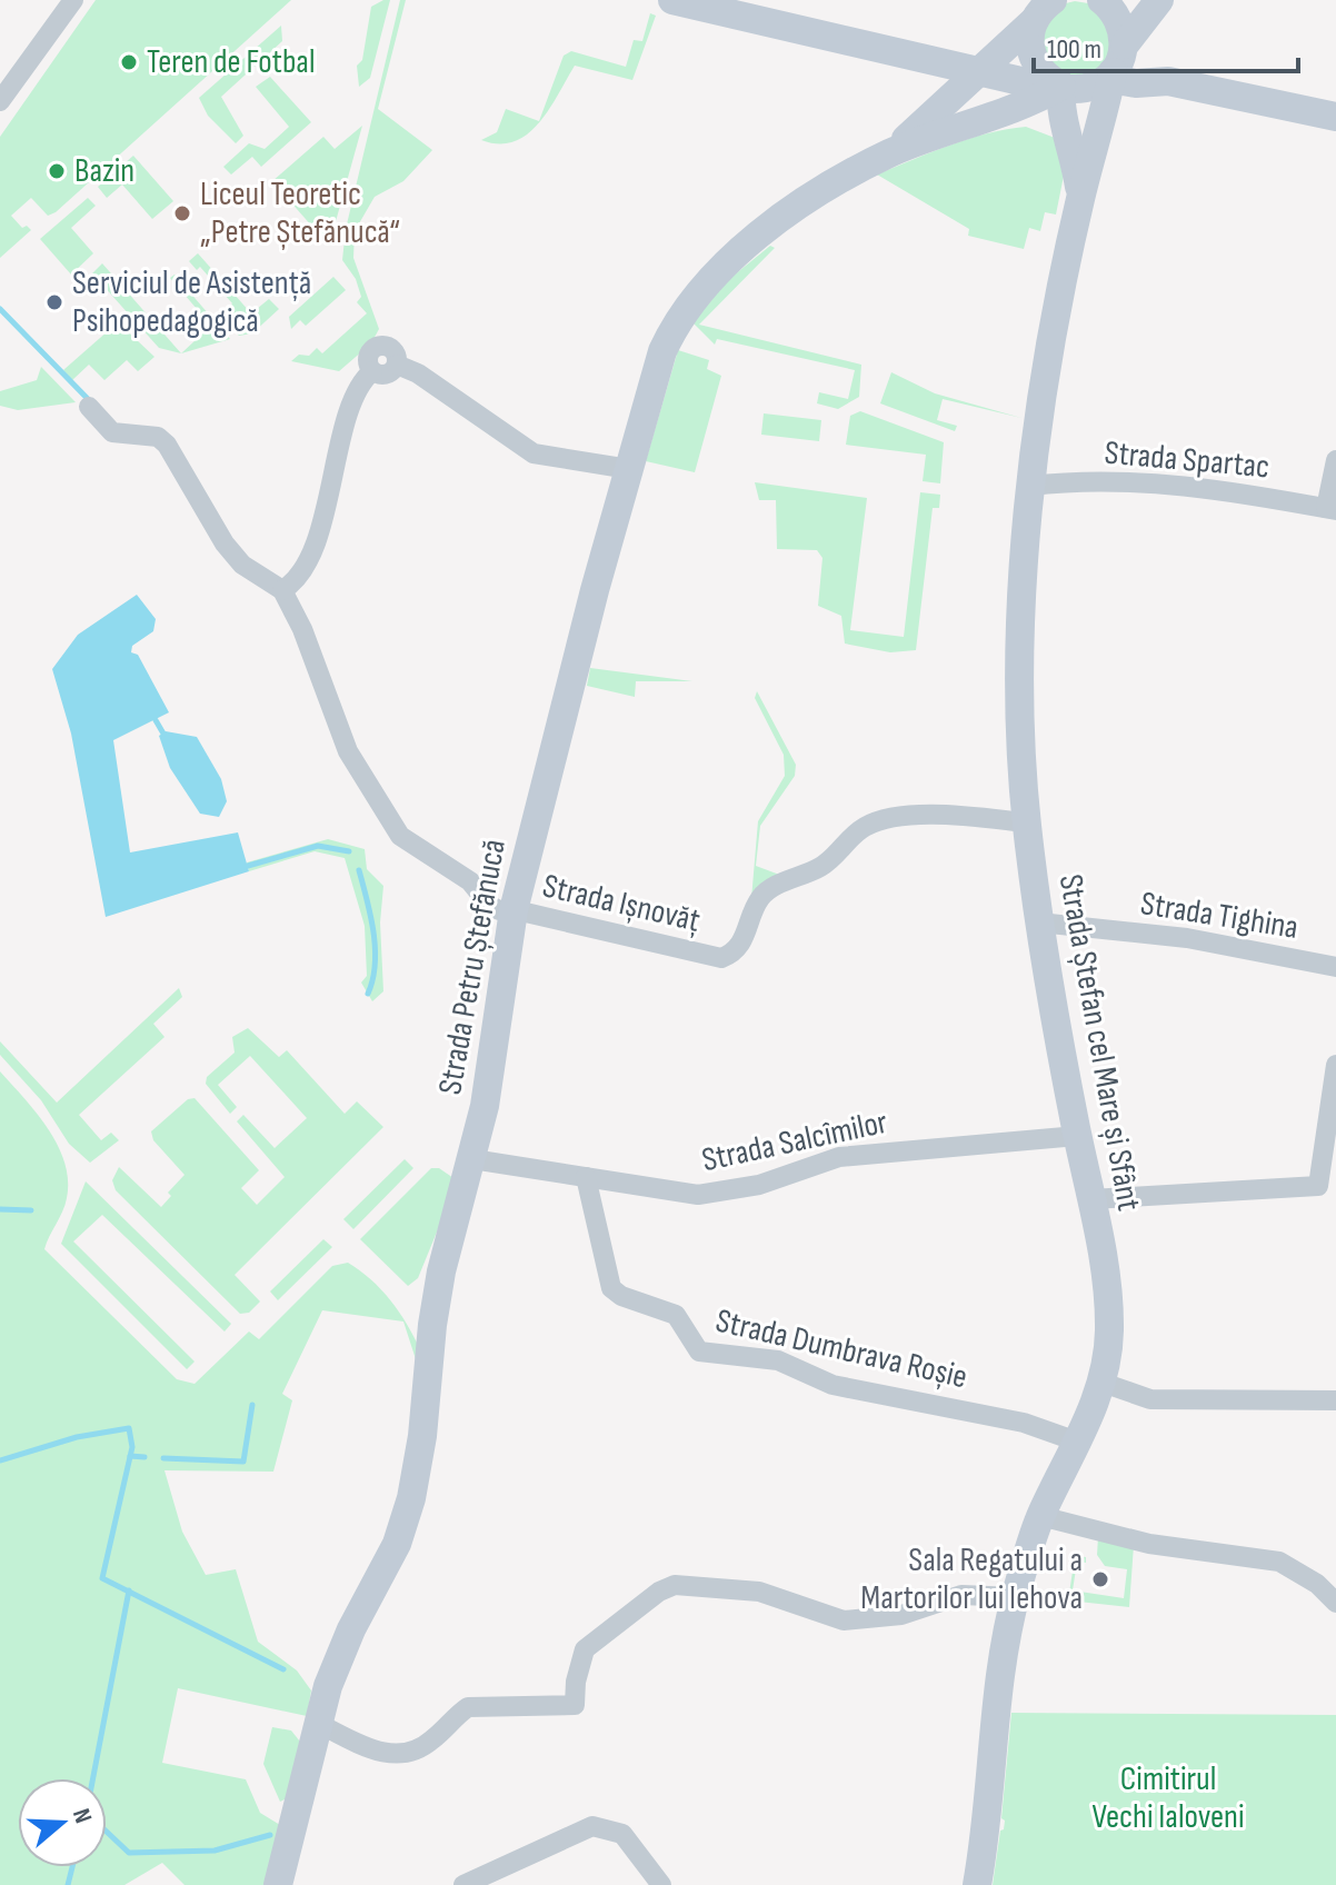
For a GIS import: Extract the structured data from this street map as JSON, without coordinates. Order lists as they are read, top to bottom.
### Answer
{
  "streets": {
    "main road": ["Strada Petru Ștefănucă", "Strada Ștefan cel Mare și Sfânt"],
    "street": [
      "Strada Spartac",
      "Strada Ișnovăț",
      "Strada Tighina",
      "Strada Salcîmilor",
      "Strada Dumbrava Roșie"
    ]
  },
  "crossings": [
    ["Strada Spartac", "Strada Ștefan cel Mare și Sfânt"],
    ["Strada Ișnovăț", "Strada Petru Ștefănucă"],
    ["Strada Ișnovăț", "Strada Ștefan cel Mare și Sfânt"],
    ["Strada Tighina", "Strada Ștefan cel Mare și Sfânt"],
    ["Strada Petru Ștefănucă", "Strada Ștefan cel Mare și Sfânt"],
    ["Strada Petru Ștefănucă", "Strada Salcîmilor"],
    ["Strada Ștefan cel Mare și Sfânt", "Strada Salcîmilor"],
    ["Strada Ștefan cel Mare și Sfânt", "Strada Dumbrava Roșie"],
    ["Strada Salcîmilor", "Strada Dumbrava Roșie"]
  ],
  "parks": ["Cimitirul Vechi Ialoveni"],
  "places": [
    "Teren de Fotbal",
    "Bazin",
    "Liceul Teoretic „Petre Ștefănucă“",
    "Serviciul de Asistență Psihopedagogică",
    "Sala Regatului a Martorilor lui Iehova"
  ],
  "scale_bar": "100 m",
  "north": "right"
}
